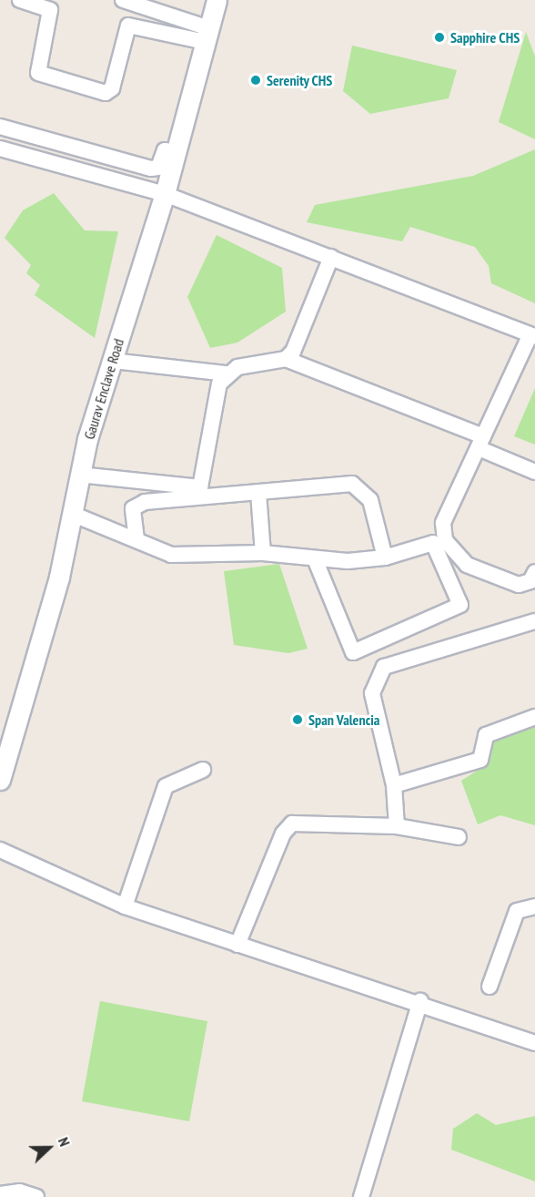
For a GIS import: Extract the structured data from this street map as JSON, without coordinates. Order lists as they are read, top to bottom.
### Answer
{
  "streets": {
    "street": ["Gaurav Enclave Road"]
  },
  "places": ["Sapphire CHS", "Serenity CHS", "Span Valencia"],
  "north": "right"
}
